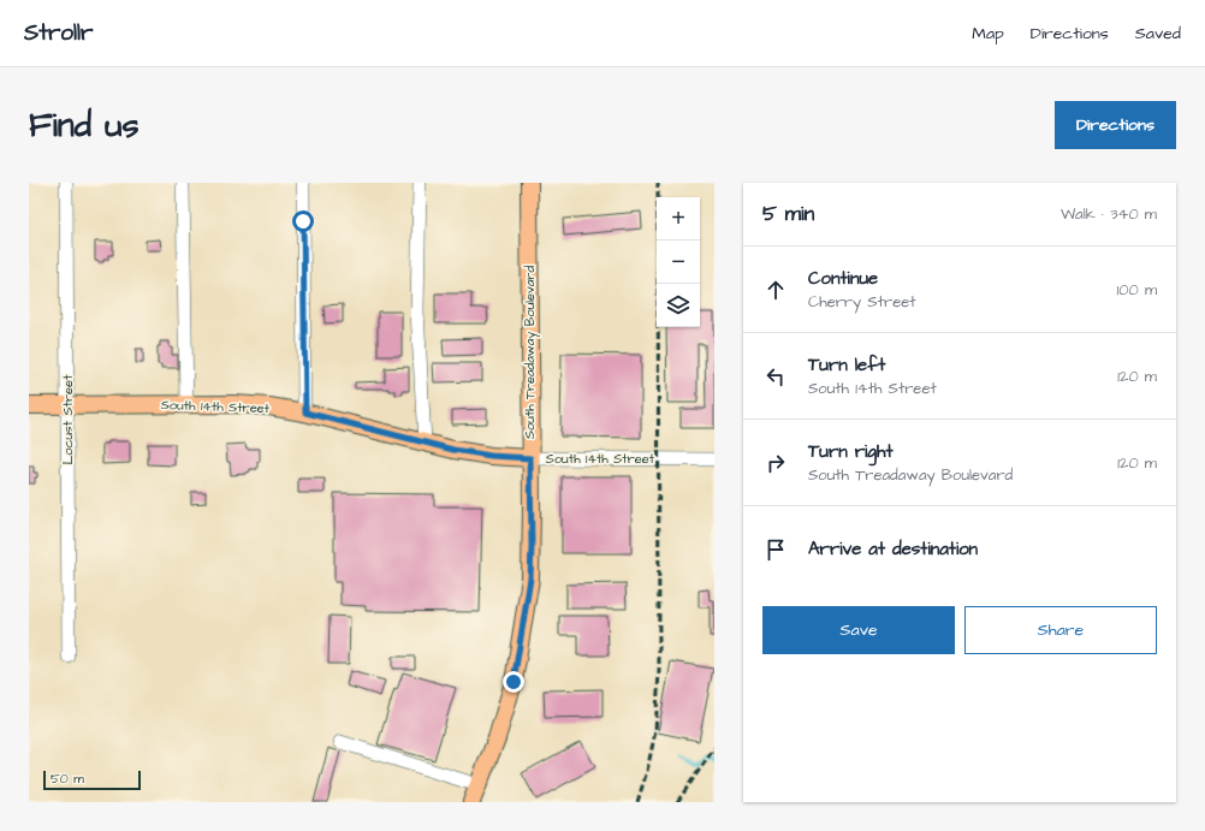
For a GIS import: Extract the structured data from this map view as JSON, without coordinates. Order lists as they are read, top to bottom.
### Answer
{
  "streets": {
    "main road": ["South Treadaway Boulevard", "South 14th Street"],
    "street": ["Locust Street"]
  },
  "crossings": [
    ["South Treadaway Boulevard", "South 14th Street"],
    ["South 14th Street", "Locust Street"]
  ],
  "scale_bar": "50 m",
  "page": {
    "header": "Strollr",
    "nav": ["Map", "Directions", "Saved"],
    "buttons": [
      "Directions",
      ["Save", "Share"]
    ],
    "title": "Find us",
    "heading": ["5 min", "Walk · 340 m"],
    "map_buttons": ["+", "−"],
    "list": [
      ["Continue", "Cherry Street", "100 m"],
      ["Turn left", "South 14th Street", "120 m"],
      ["Turn right", "South Treadaway Boulevard", "120 m"],
      "Arrive at destination"
    ],
    "scale": "50 m"
  }
}
